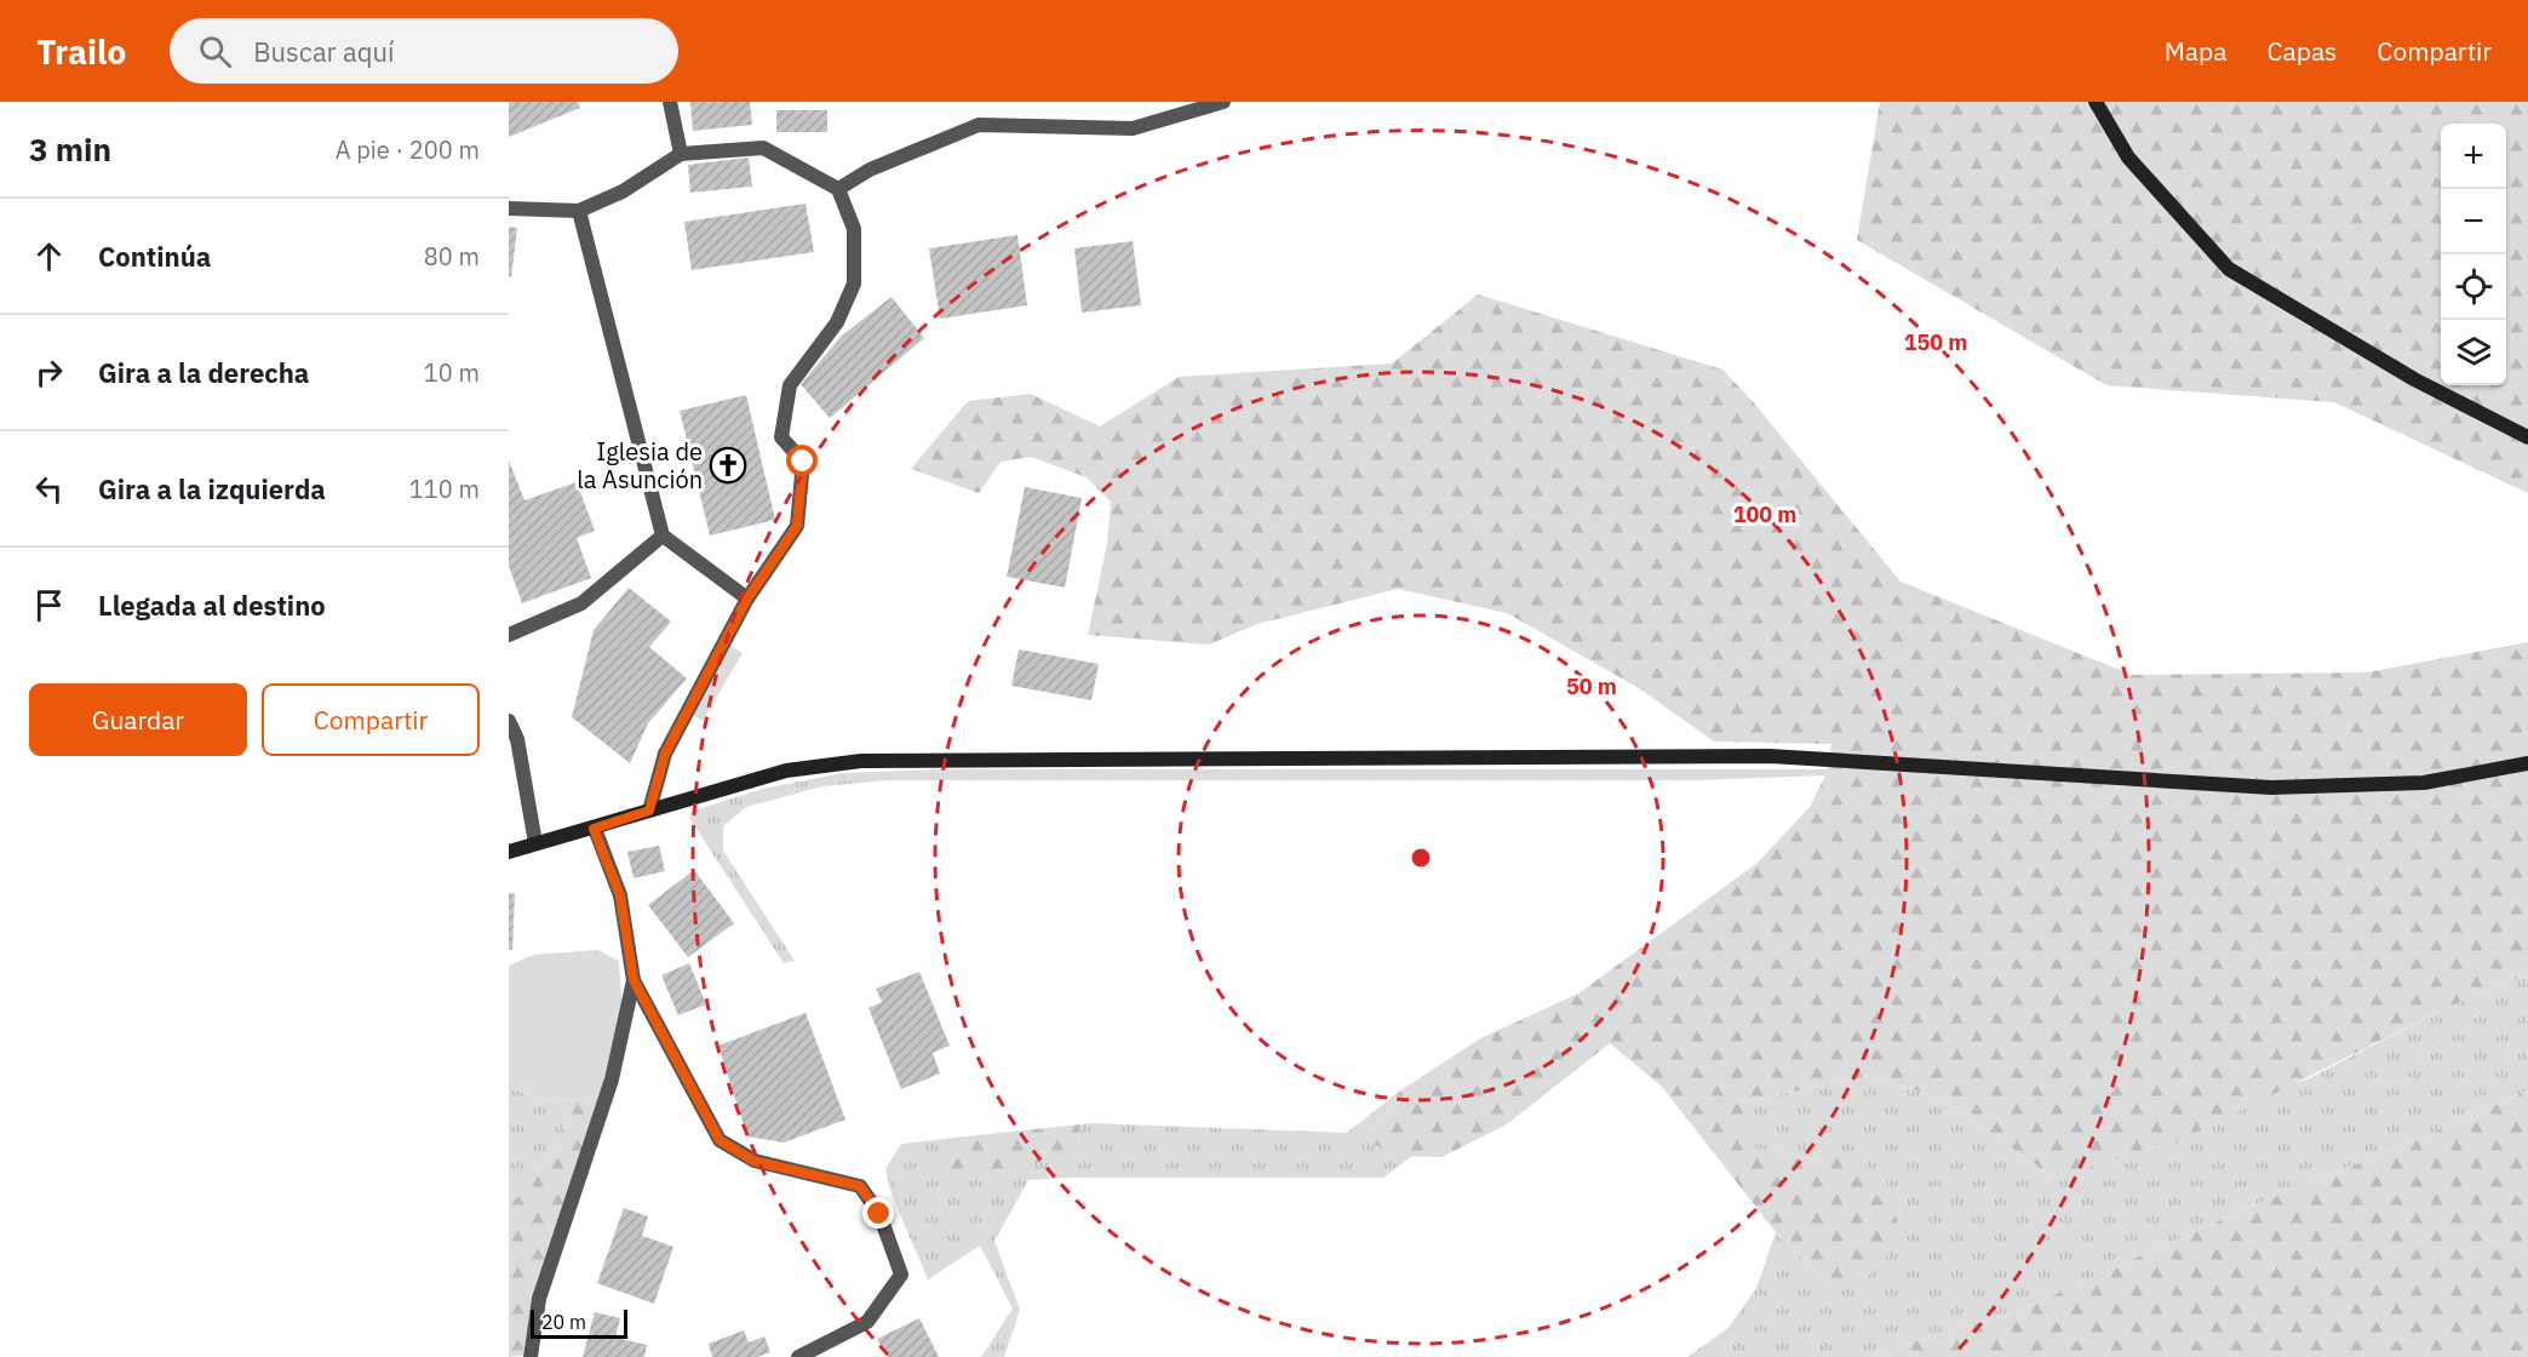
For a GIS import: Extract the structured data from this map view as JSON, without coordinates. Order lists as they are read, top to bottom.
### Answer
{
  "places": {
    "church": ["Iglesia de la Asunción"]
  },
  "scale_bar": "20 m",
  "page": {
    "header": "Trailo",
    "search": "Buscar aquí",
    "nav": ["Mapa", "Capas", "Compartir"],
    "heading": ["3 min", "A pie · 200 m"],
    "map_buttons": ["+", "−"],
    "list": [
      ["Continúa", "80 m"],
      ["Gira a la derecha", "10 m"],
      ["Gira a la izquierda", "110 m"],
      "Llegada al destino"
    ],
    "buttons": ["Guardar", "Compartir"],
    "scale": "20 m"
  },
  "rings": ["150 m", "100 m", "50 m"]
}
